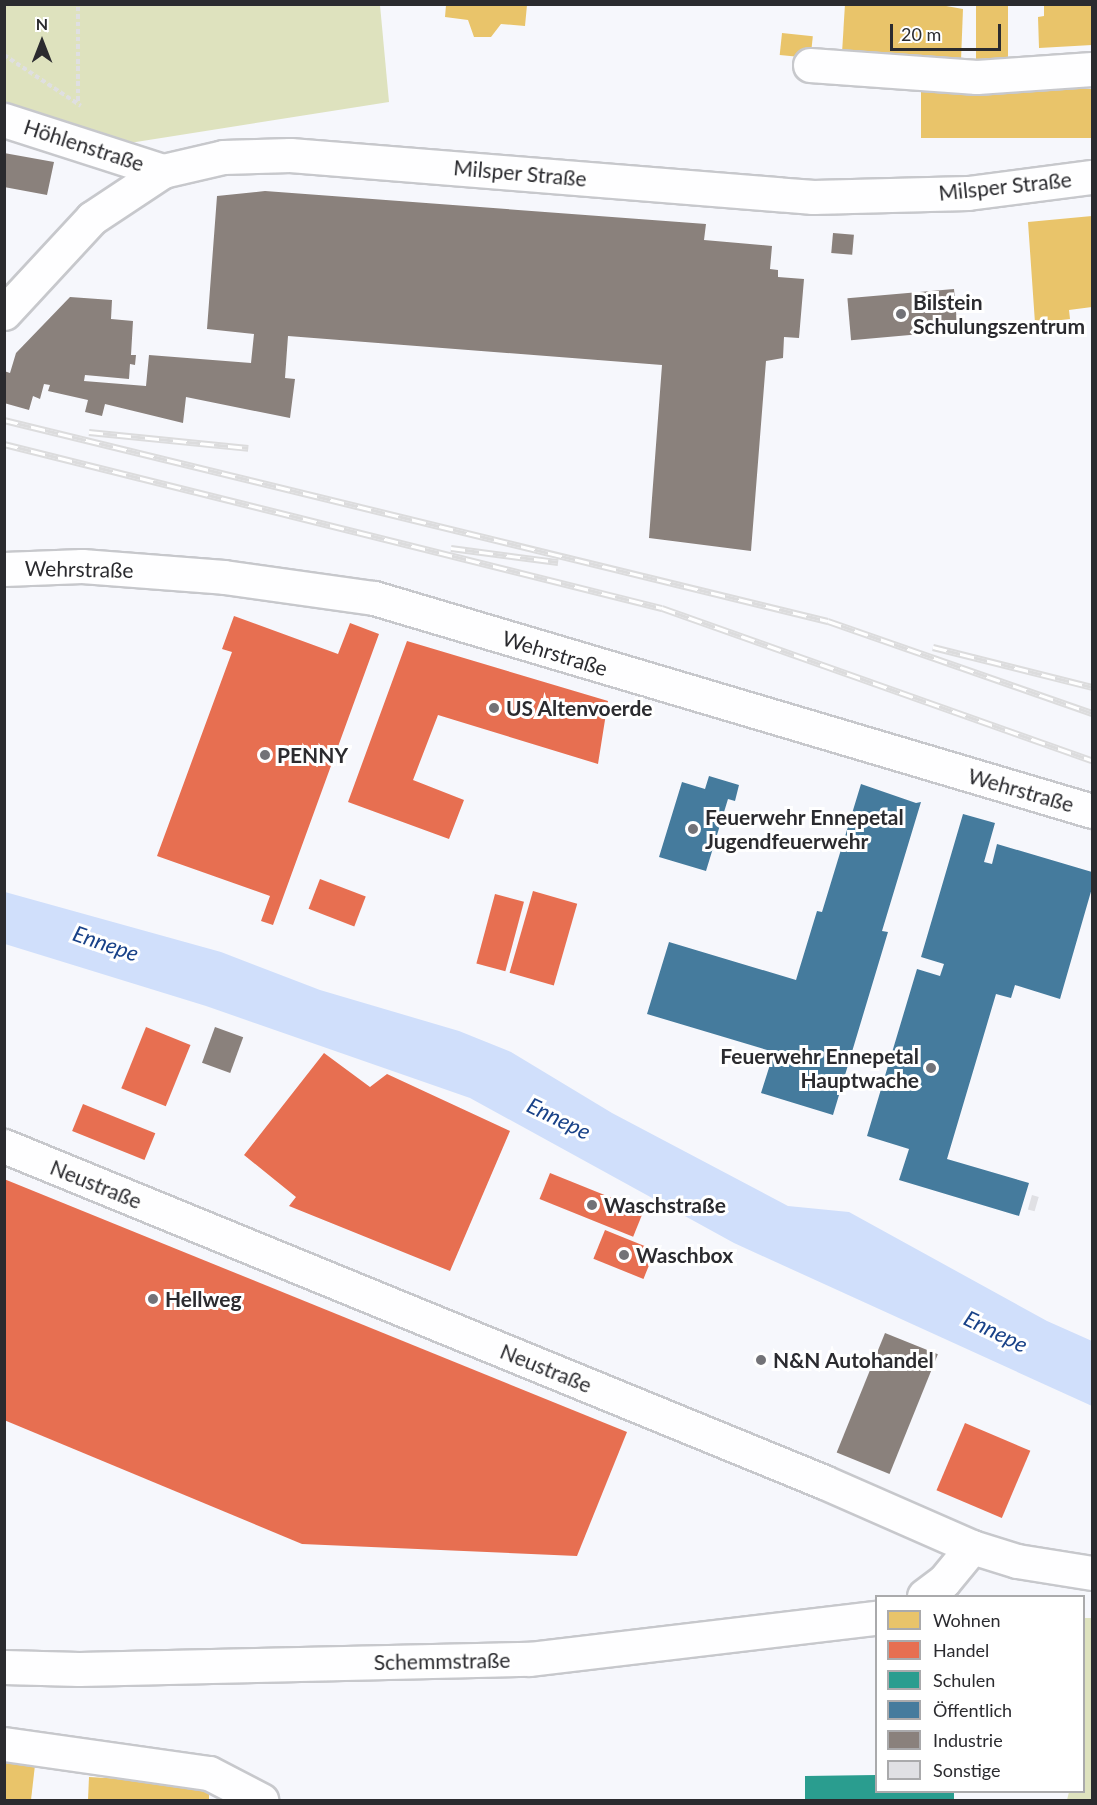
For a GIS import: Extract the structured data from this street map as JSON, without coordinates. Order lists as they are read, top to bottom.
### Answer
{
  "streets": {
    "street": [
      "Höhlenstraße",
      "Milsper Straße",
      "Wehrstraße",
      "Neustraße",
      "Schemmstraße"
    ]
  },
  "crossings": [
    ["Höhlenstraße", "Milsper Straße"]
  ],
  "water": ["Ennepe"],
  "places": [
    "Bilstein Schulungszentrum",
    "US Altenvoerde",
    "PENNY",
    "Feuerwehr Ennepetal Jugendfeuerwehr",
    "Feuerwehr Ennepetal Hauptwache",
    "Waschstraße",
    "Waschbox",
    "Hellweg",
    "N&N Autohandel"
  ],
  "legend": [
    "Wohnen",
    "Handel",
    "Schulen",
    "Öffentlich",
    "Industrie",
    "Sonstige"
  ],
  "scale_bar": "20 m",
  "north": "top"
}
